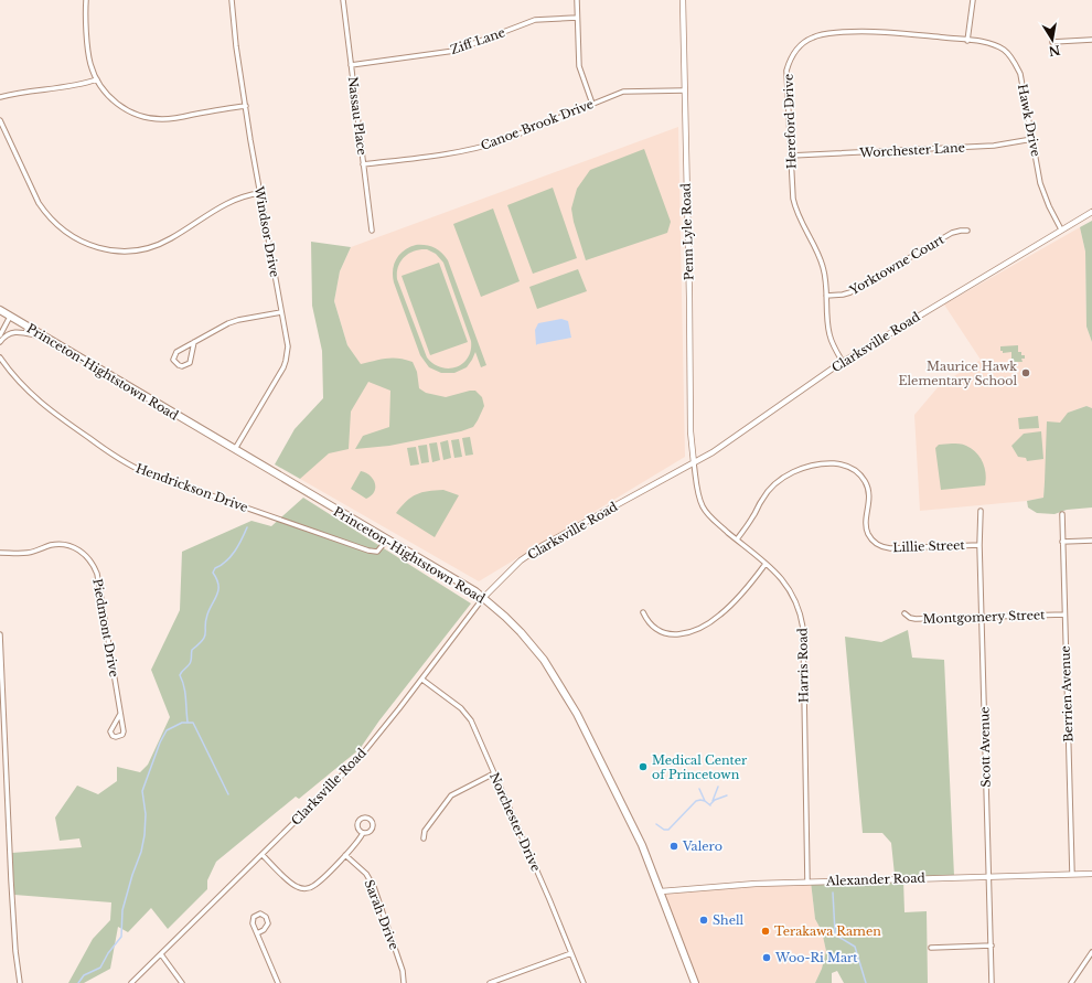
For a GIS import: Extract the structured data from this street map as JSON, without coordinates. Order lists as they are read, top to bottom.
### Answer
{
  "streets": {
    "main road": ["Princeton-Hightstown Road"],
    "street": [
      "Ziff Lane",
      "Nassau Place",
      "Hawk Drive",
      "Hereford Drive",
      "Canoe Brook Drive",
      "Worchester Lane",
      "Windsor Drive",
      "Penn Lyle Road",
      "Yorktowne Court",
      "Clarksville Road",
      "Hendrickson Drive",
      "Lillie Street",
      "Montgomery Street",
      "Piedmont Drive",
      "Harris Road",
      "Berrien Avenue",
      "Scott Avenue",
      "Norchester Drive",
      "Alexander Road",
      "Sarah Drive"
    ]
  },
  "crossings": [
    ["Ziff Lane", "Nassau Place"],
    ["Nassau Place", "Canoe Brook Drive"],
    ["Hawk Drive", "Hereford Drive"],
    ["Hawk Drive", "Worchester Lane"],
    ["Hawk Drive", "Clarksville Road"],
    ["Hereford Drive", "Worchester Lane"],
    ["Hereford Drive", "Yorktowne Court"],
    ["Hereford Drive", "Clarksville Road"],
    ["Canoe Brook Drive", "Penn Lyle Road"],
    ["Windsor Drive", "Princeton-Hightstown Road"],
    ["Penn Lyle Road", "Clarksville Road"],
    ["Penn Lyle Road", "Harris Road"],
    ["Clarksville Road", "Princeton-Hightstown Road"],
    ["Clarksville Road", "Harris Road"],
    ["Clarksville Road", "Norchester Drive"],
    ["Princeton-Hightstown Road", "Hendrickson Drive"],
    ["Princeton-Hightstown Road", "Alexander Road"],
    ["Lillie Street", "Harris Road"],
    ["Lillie Street", "Scott Avenue"],
    ["Montgomery Street", "Berrien Avenue"],
    ["Montgomery Street", "Scott Avenue"],
    ["Harris Road", "Alexander Road"],
    ["Berrien Avenue", "Alexander Road"],
    ["Scott Avenue", "Alexander Road"]
  ],
  "places": [
    "Maurice Hawk Elementary School",
    "Medical Center of Princetown",
    "Valero",
    "Shell",
    "Terakawa Ramen",
    "Woo-Ri Mart"
  ],
  "north": "bottom"
}
